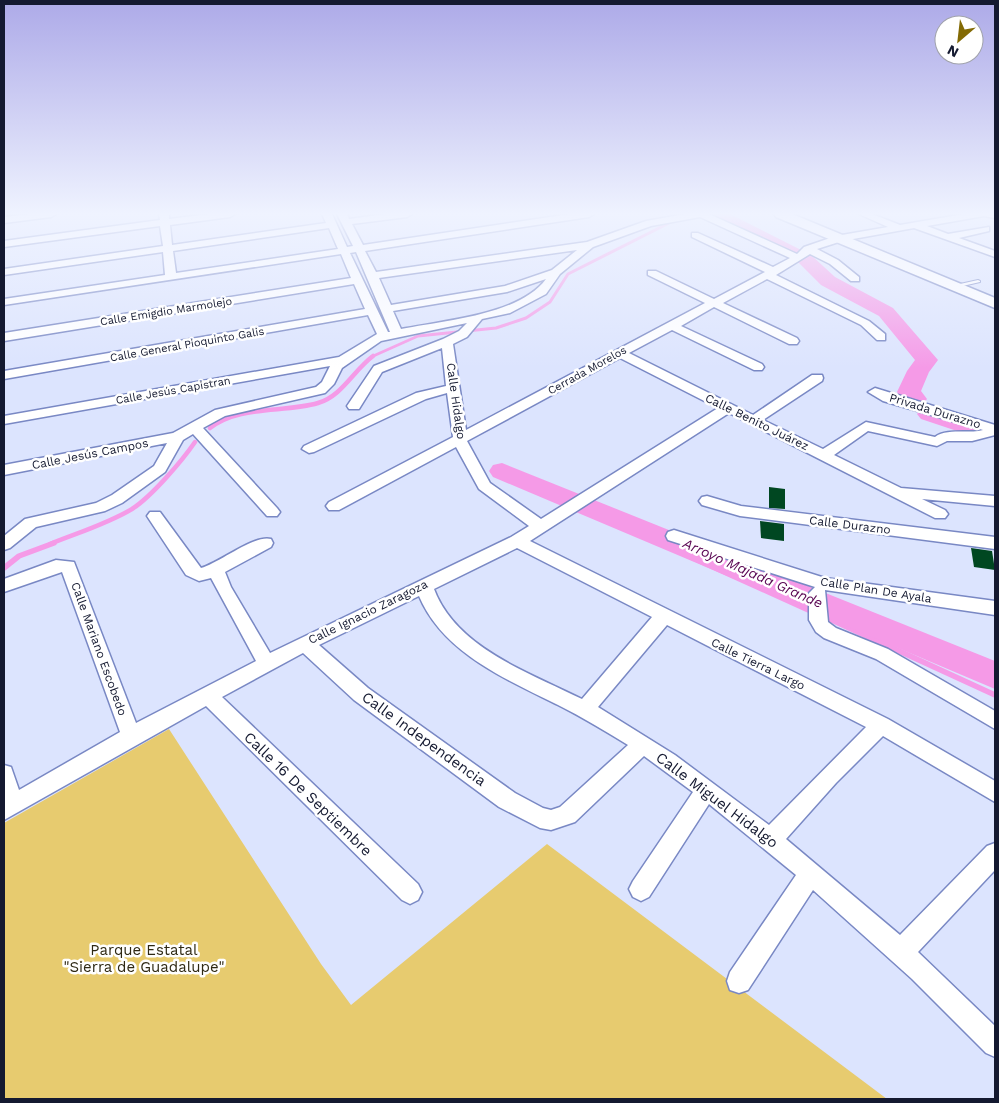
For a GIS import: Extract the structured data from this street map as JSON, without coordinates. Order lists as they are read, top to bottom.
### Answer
{
  "streets": {
    "street": [
      "Calle Emigdio Marmolejo",
      "Calle General Pioquinto Galis",
      "Cerrada Morelos",
      "Calle Jesús Capistran",
      "Calle Hidalgo",
      "Privada Durazno",
      "Calle Benito Juárez",
      "Calle Jesús Campos",
      "Calle Durazno",
      "Calle Plan De Ayala",
      "Calle Ignacio Zaragoza",
      "Calle Mariano Escobedo",
      "Calle Tierra Largo",
      "Calle Independencia",
      "Calle 16 De Septiembre",
      "Calle Miguel Hidalgo"
    ]
  },
  "crossings": [
    ["Cerrada Morelos", "Calle Hidalgo"],
    ["Cerrada Morelos", "Calle Benito Juárez"],
    ["Calle Hidalgo", "Calle Ignacio Zaragoza"],
    ["Calle Benito Juárez", "Calle Ignacio Zaragoza"],
    ["Calle Ignacio Zaragoza", "Calle Mariano Escobedo"],
    ["Calle Ignacio Zaragoza", "Calle Tierra Largo"],
    ["Calle Ignacio Zaragoza", "Calle Independencia"],
    ["Calle Ignacio Zaragoza", "Calle 16 De Septiembre"],
    ["Calle Ignacio Zaragoza", "Calle Miguel Hidalgo"],
    ["Calle Independencia", "Calle Miguel Hidalgo"]
  ],
  "water": ["Arroyo Majada Grande"],
  "parks": ["Parque Estatal \"Sierra de Guadalupe\""],
  "north": "bottom left"
}
